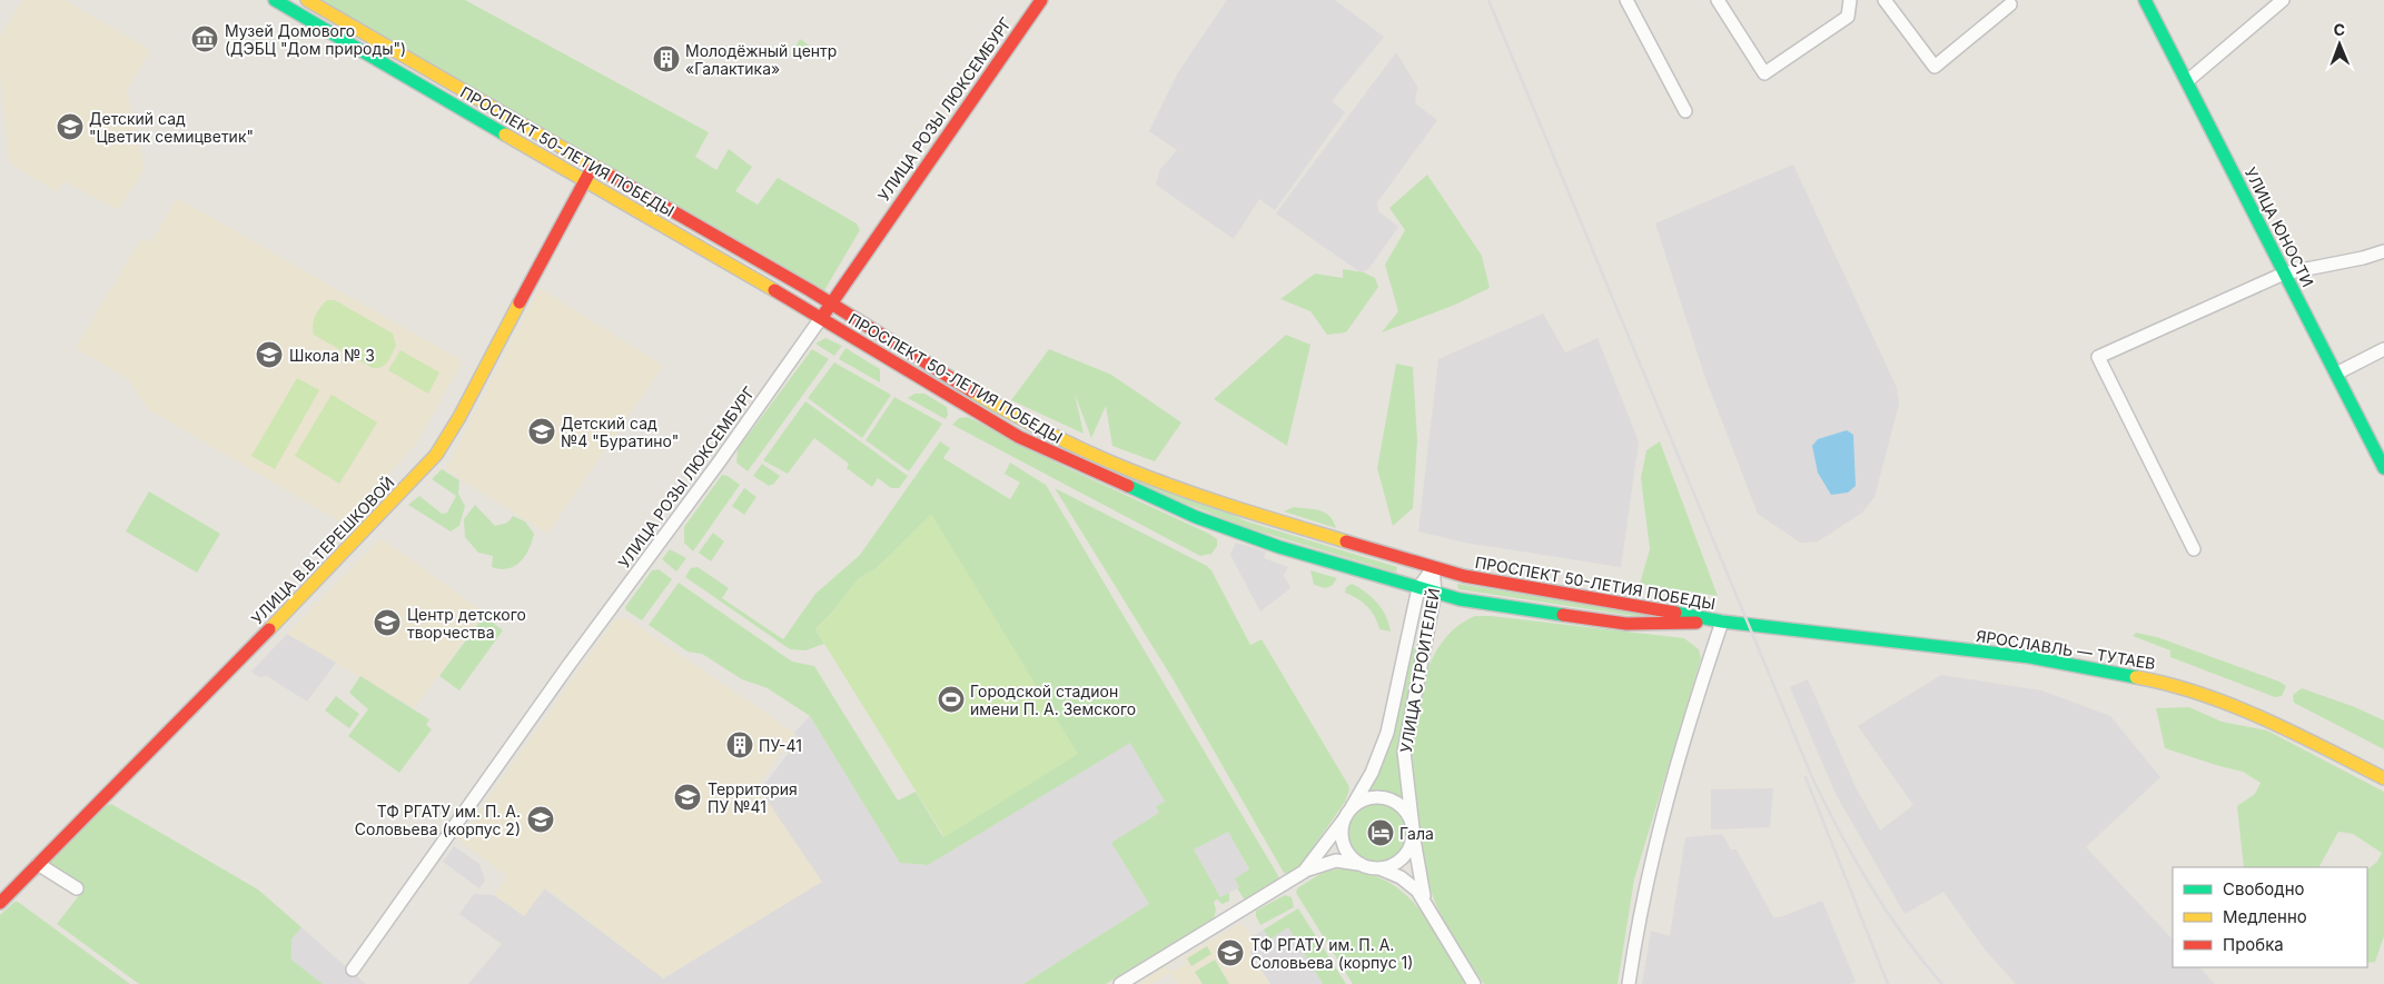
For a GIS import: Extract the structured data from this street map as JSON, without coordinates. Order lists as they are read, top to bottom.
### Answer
{
  "streets": {
    "main road": [
      "УЛИЦА РОЗЫ ЛЮКСЕМБУРГ",
      "ПРОСПЕКТ 50-ЛЕТИЯ ПОБЕДЫ",
      "УЛИЦА ЮНОСТИ",
      "УЛИЦА В.В.ТЕРЕШКОВОЙ",
      "ЯРОСЛАВЛЬ — ТУТАЕВ"
    ],
    "street": ["УЛИЦА СТРОИТЕЛЕЙ"]
  },
  "crossings": [
    ["УЛИЦА РОЗЫ ЛЮКСЕМБУРГ", "ПРОСПЕКТ 50-ЛЕТИЯ ПОБЕДЫ"],
    ["ПРОСПЕКТ 50-ЛЕТИЯ ПОБЕДЫ", "УЛИЦА В.В.ТЕРЕШКОВОЙ"],
    ["ПРОСПЕКТ 50-ЛЕТИЯ ПОБЕДЫ", "ЯРОСЛАВЛЬ — ТУТАЕВ"],
    ["ПРОСПЕКТ 50-ЛЕТИЯ ПОБЕДЫ", "УЛИЦА СТРОИТЕЛЕЙ"]
  ],
  "places": {
    "museum": ["Музей Домового (ДЭБЦ \"Дом природы\")"],
    "building": ["Молодёжный центр «Галактика»", "ПУ-41"],
    "school or university": [
      "Детский сад \"Цветик семицветик\"",
      "Школа № 3",
      "Детский сад №4 \"Буратино\"",
      "Центр детского творчества",
      "Территория ПУ №41",
      "ТФ РГАТУ им. П. А. Соловьева (корпус 2)",
      "ТФ РГАТУ им. П. А. Соловьева (корпус 1)"
    ],
    "sports": ["Городской стадион имени П. А. Земского"],
    "hotel": ["Гала"]
  },
  "legend": ["Свободно", "Медленно", "Пробка"],
  "north": "top"
}
